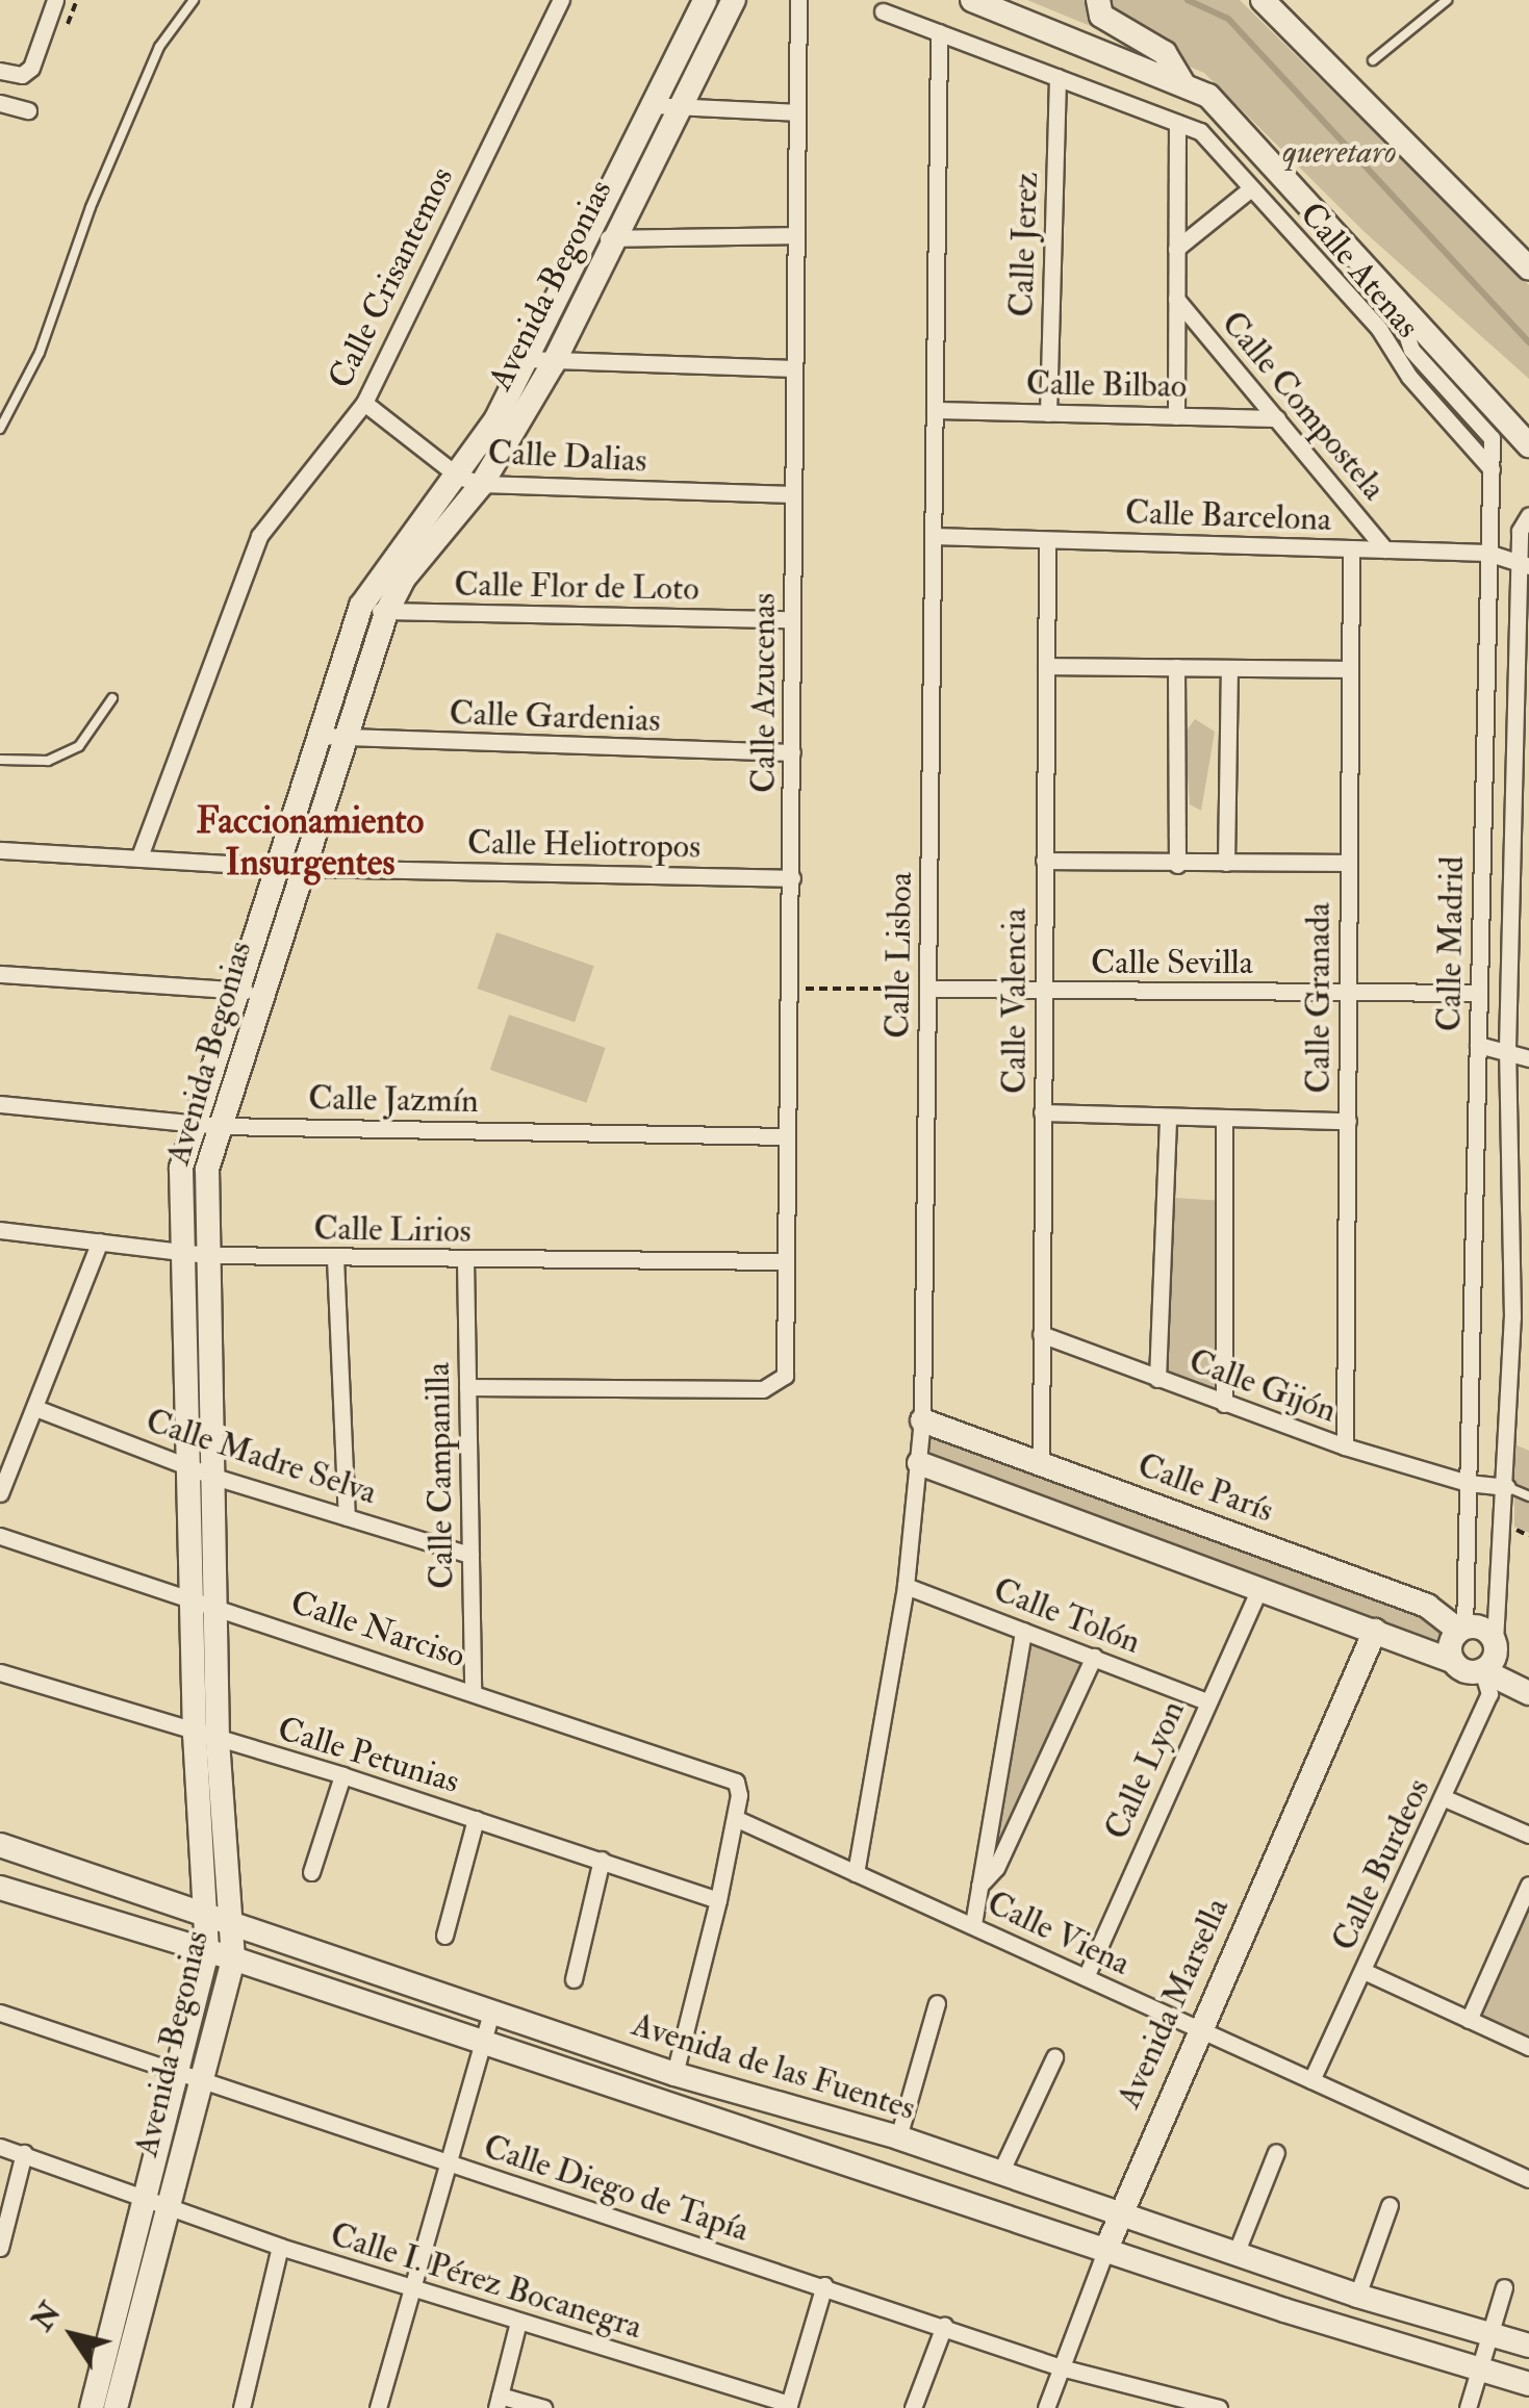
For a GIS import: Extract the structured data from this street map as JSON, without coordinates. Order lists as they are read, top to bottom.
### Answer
{
  "streets": {
    "street": [
      "Calle Jerez",
      "Calle Atenas",
      "Calle Crisantemos",
      "Avenida Begonias",
      "Calle Bilbao",
      "Calle Compostela",
      "Calle Dalias",
      "Calle Barcelona",
      "Calle Flor de Loto",
      "Calle Azucenas",
      "Calle Gardenias",
      "Calle Heliotropos",
      "Calle Madrid",
      "Calle Lisboa",
      "Calle Sevilla",
      "Calle Granada",
      "Calle Valencia",
      "Calle Jazmín",
      "Calle Lirios",
      "Calle Gijón",
      "Calle Madre Selva",
      "Calle Campanilla",
      "Calle París",
      "Calle Tolón",
      "Calle Narciso",
      "Calle Petunias",
      "Calle Lyon",
      "Calle Burdeos",
      "Calle Viena",
      "Avenida Marsella",
      "Avenida de las Fuentes",
      "Calle Diego de Tapía",
      "Calle I. Pérez Bocanegra"
    ]
  },
  "crossings": [
    ["Calle Jerez", "Calle Atenas"],
    ["Calle Jerez", "Calle Bilbao"],
    ["Calle Atenas", "Calle Madrid"],
    ["Calle Atenas", "Calle Lisboa"],
    ["Calle Crisantemos", "Calle Dalias"],
    ["Calle Crisantemos", "Calle Heliotropos"],
    ["Avenida Begonias", "Calle Dalias"],
    ["Avenida Begonias", "Calle Flor de Loto"],
    ["Avenida Begonias", "Calle Gardenias"],
    ["Avenida Begonias", "Calle Heliotropos"],
    ["Avenida Begonias", "Calle Jazmín"],
    ["Avenida Begonias", "Calle Lirios"],
    ["Avenida Begonias", "Calle Madre Selva"],
    ["Avenida Begonias", "Calle Narciso"],
    ["Avenida Begonias", "Calle Petunias"],
    ["Avenida Begonias", "Avenida de las Fuentes"],
    ["Avenida Begonias", "Calle Diego de Tapía"],
    ["Avenida Begonias", "Calle I. Pérez Bocanegra"],
    ["Calle Bilbao", "Calle Compostela"],
    ["Calle Bilbao", "Calle Lisboa"],
    ["Calle Compostela", "Calle Barcelona"],
    ["Calle Dalias", "Calle Azucenas"],
    ["Calle Barcelona", "Calle Madrid"],
    ["Calle Barcelona", "Calle Lisboa"],
    ["Calle Barcelona", "Calle Granada"],
    ["Calle Barcelona", "Calle Valencia"],
    ["Calle Flor de Loto", "Calle Azucenas"],
    ["Calle Azucenas", "Calle Gardenias"],
    ["Calle Azucenas", "Calle Heliotropos"],
    ["Calle Azucenas", "Calle Jazmín"],
    ["Calle Azucenas", "Calle Lirios"],
    ["Calle Azucenas", "Calle Campanilla"],
    ["Calle Madrid", "Calle Sevilla"],
    ["Calle Madrid", "Calle Gijón"],
    ["Calle Madrid", "Calle París"],
    ["Calle Madrid", "Calle Burdeos"],
    ["Calle Lisboa", "Calle Sevilla"],
    ["Calle Lisboa", "Calle París"],
    ["Calle Lisboa", "Calle Tolón"],
    ["Calle Lisboa", "Calle Viena"],
    ["Calle Sevilla", "Calle Granada"],
    ["Calle Sevilla", "Calle Valencia"],
    ["Calle Granada", "Calle Gijón"],
    ["Calle Valencia", "Calle Gijón"],
    ["Calle Valencia", "Calle París"],
    ["Calle Lirios", "Calle Campanilla"],
    ["Calle Madre Selva", "Calle Campanilla"],
    ["Calle Campanilla", "Calle Narciso"],
    ["Calle París", "Calle Burdeos"],
    ["Calle Tolón", "Calle Lyon"],
    ["Calle Narciso", "Calle Viena"],
    ["Calle Lyon", "Calle Viena"],
    ["Calle Burdeos", "Calle Viena"],
    ["Calle Viena", "Avenida Marsella"],
    ["Avenida Marsella", "Avenida de las Fuentes"],
    ["Avenida Marsella", "Calle Diego de Tapía"]
  ],
  "districts": ["Faccionamiento Insurgentes"],
  "parks": ["queretaro"],
  "north": "top left"
}
